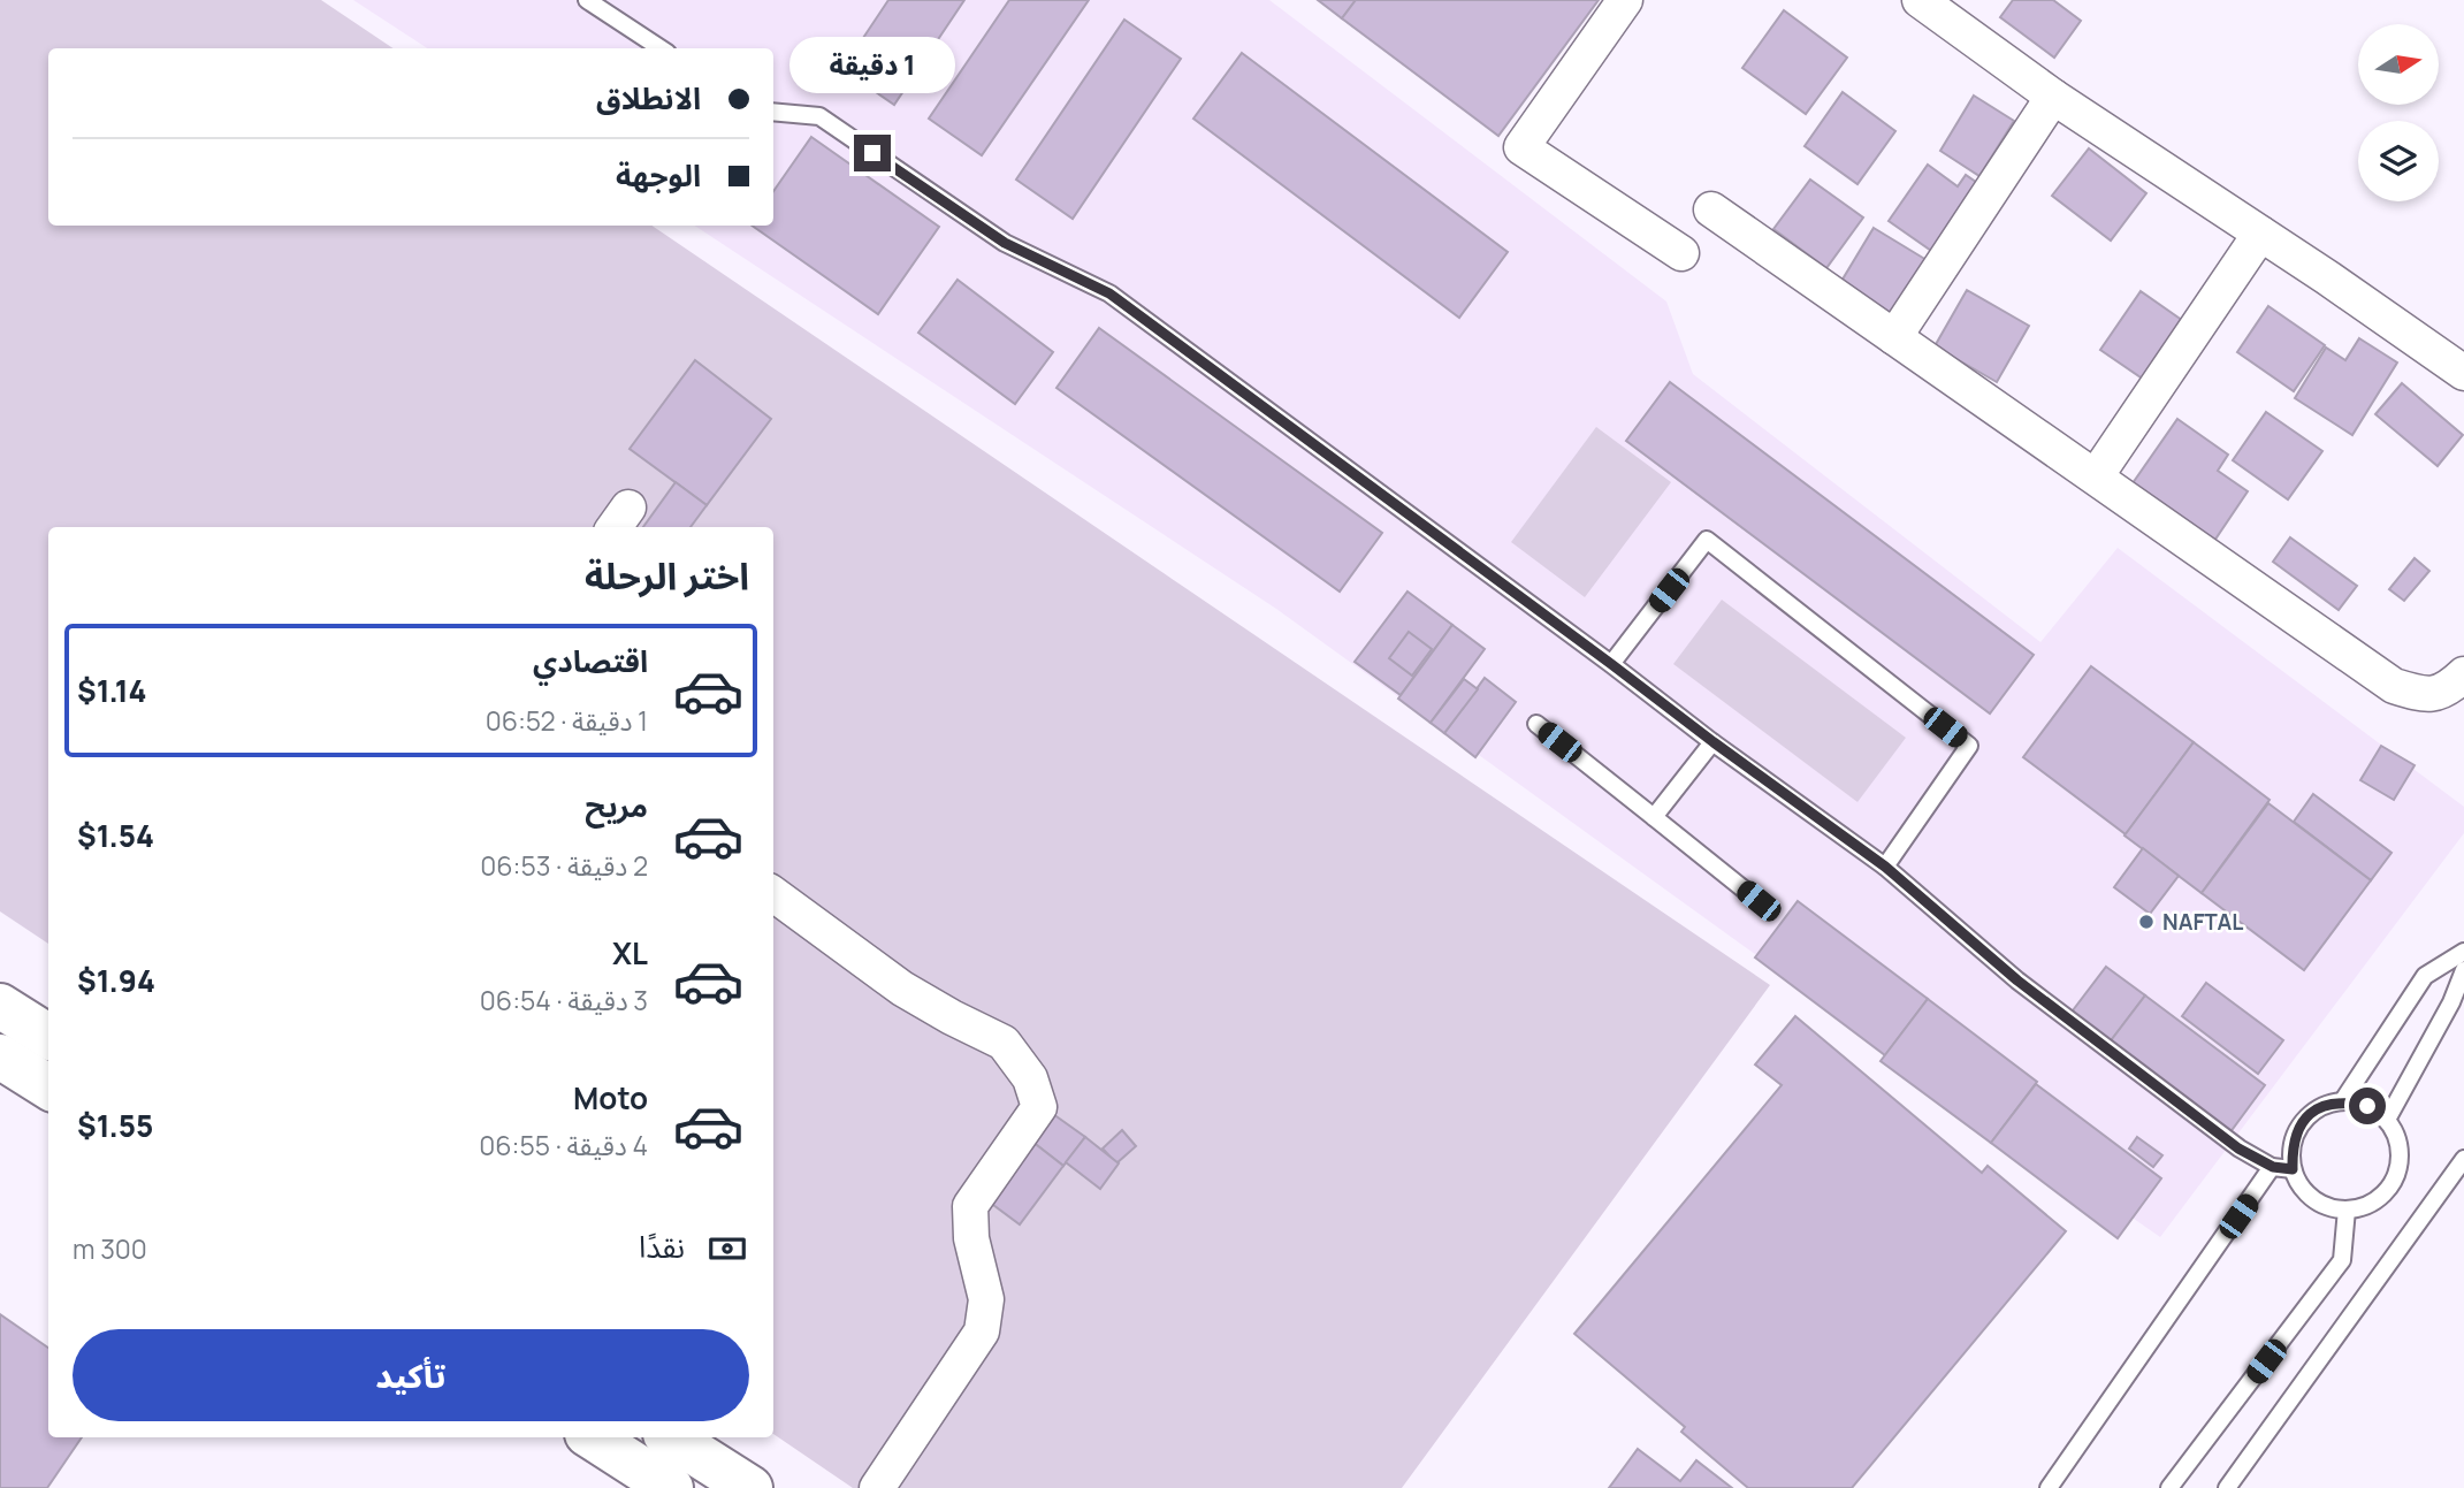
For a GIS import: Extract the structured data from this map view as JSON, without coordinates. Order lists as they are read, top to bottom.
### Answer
{
  "places": ["NAFTAL"],
  "north": "right",
  "page": {
    "bubble": "1 دقيقة",
    "banner": ["الانطلاق", "الوجهة"],
    "heading": "اختر الرحلة",
    "list": [
      {
        "name": "اقتصادي",
        "note": "1 دقيقة · 06:52",
        "value": "$1.14"
      },
      {
        "name": "مريح",
        "note": "2 دقيقة · 06:53",
        "value": "$1.54"
      },
      {
        "name": "XL",
        "note": "3 دقيقة · 06:54",
        "value": "$1.94"
      },
      {
        "name": "Moto",
        "note": "4 دقيقة · 06:55",
        "value": "$1.55"
      }
    ],
    "pay": ["نقدًا", "300 m"],
    "buttons": "تأكيد"
  }
}
